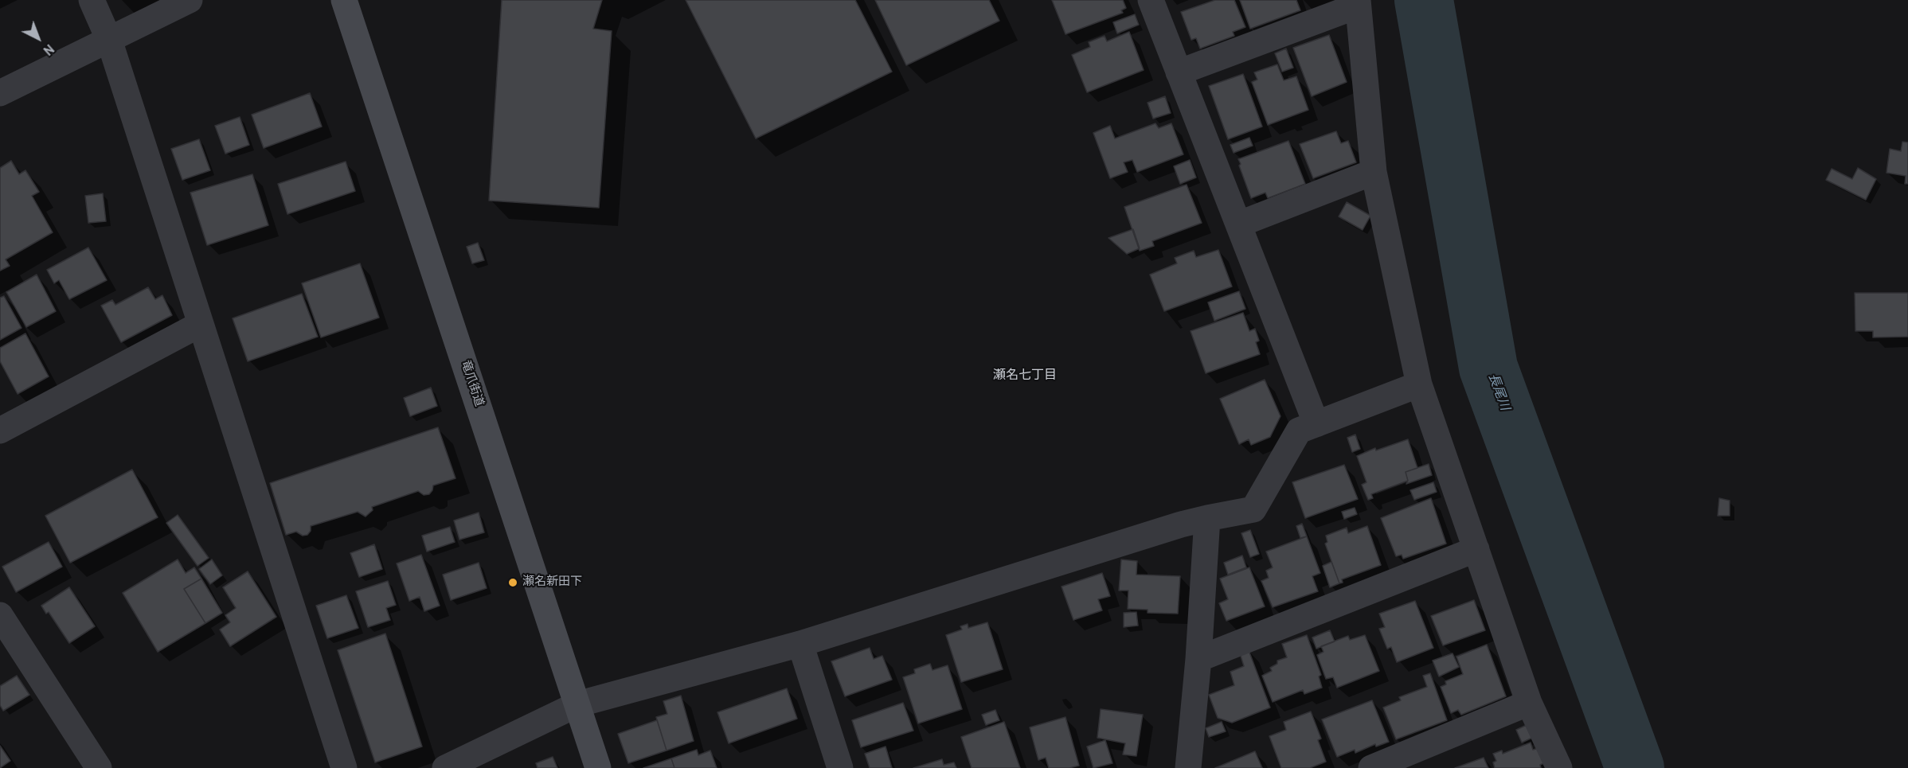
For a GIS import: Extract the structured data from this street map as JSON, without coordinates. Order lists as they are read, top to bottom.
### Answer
{
  "streets": {
    "main road": ["竜爪街道"]
  },
  "districts": ["瀬名七丁目"],
  "water": ["長尾川"],
  "places": ["瀬名新田下"],
  "north": "bottom right"
}
